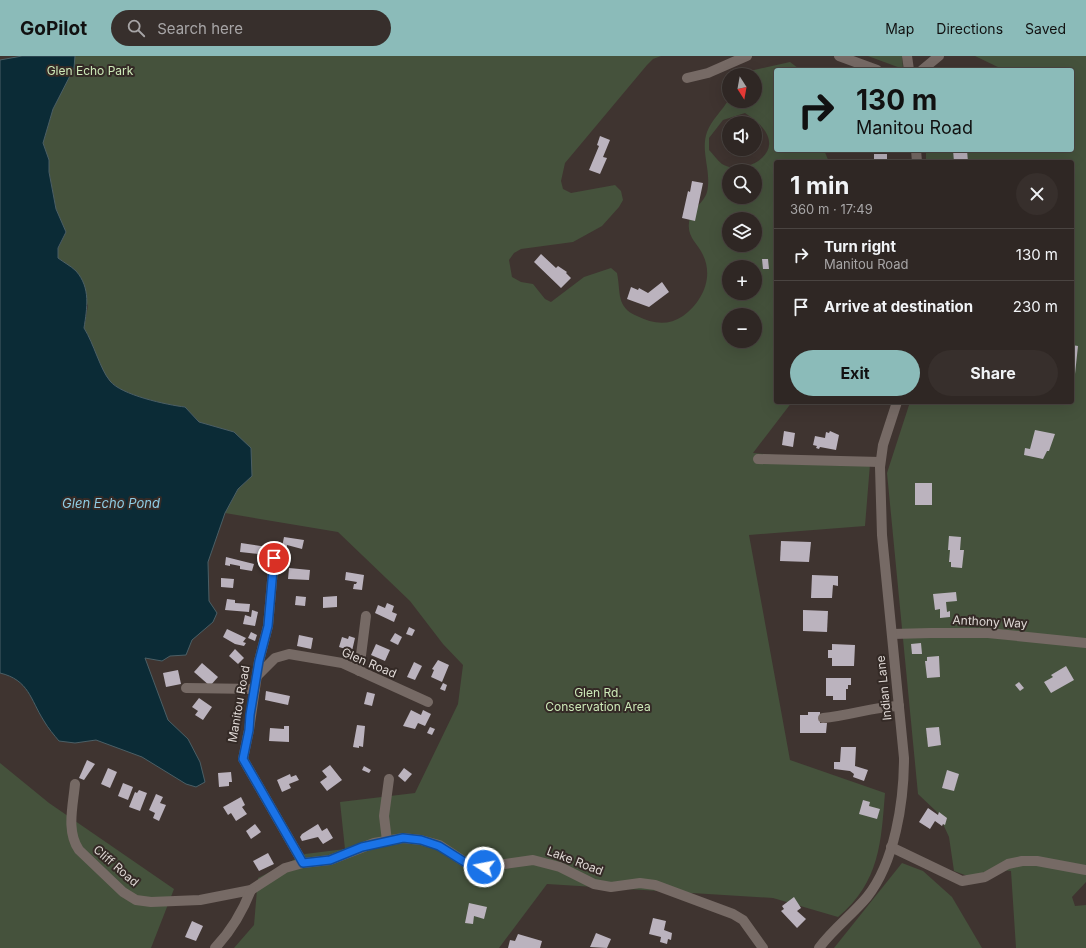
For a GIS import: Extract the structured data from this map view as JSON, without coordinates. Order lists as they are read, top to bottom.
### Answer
{
  "streets": {
    "street": [
      "Anthony Way",
      "Glen Road",
      "Indian Lane",
      "Manitou Road",
      "Lake Road",
      "Cliff Road"
    ]
  },
  "crossings": [
    ["Anthony Way", "Indian Lane"],
    ["Glen Road", "Manitou Road"],
    ["Manitou Road", "Lake Road"],
    ["Lake Road", "Cliff Road"]
  ],
  "water": ["Glen Echo Pond"],
  "parks": ["Glen Echo Park", "Glen Rd. Conservation Area"],
  "north": "bottom",
  "page": {
    "header": "GoPilot",
    "search": "Search here",
    "nav": ["Map", "Directions", "Saved"],
    "map_buttons": ["+", "−"],
    "turn": ["130 m", "Manitou Road"],
    "heading": ["1 min", "360 m · 17:49"],
    "list": [
      {
        "name": "Turn right",
        "note": "Manitou Road",
        "value": "130 m"
      },
      {
        "name": "Arrive at destination",
        "value": "230 m"
      }
    ],
    "buttons": ["Exit", "Share"]
  }
}
